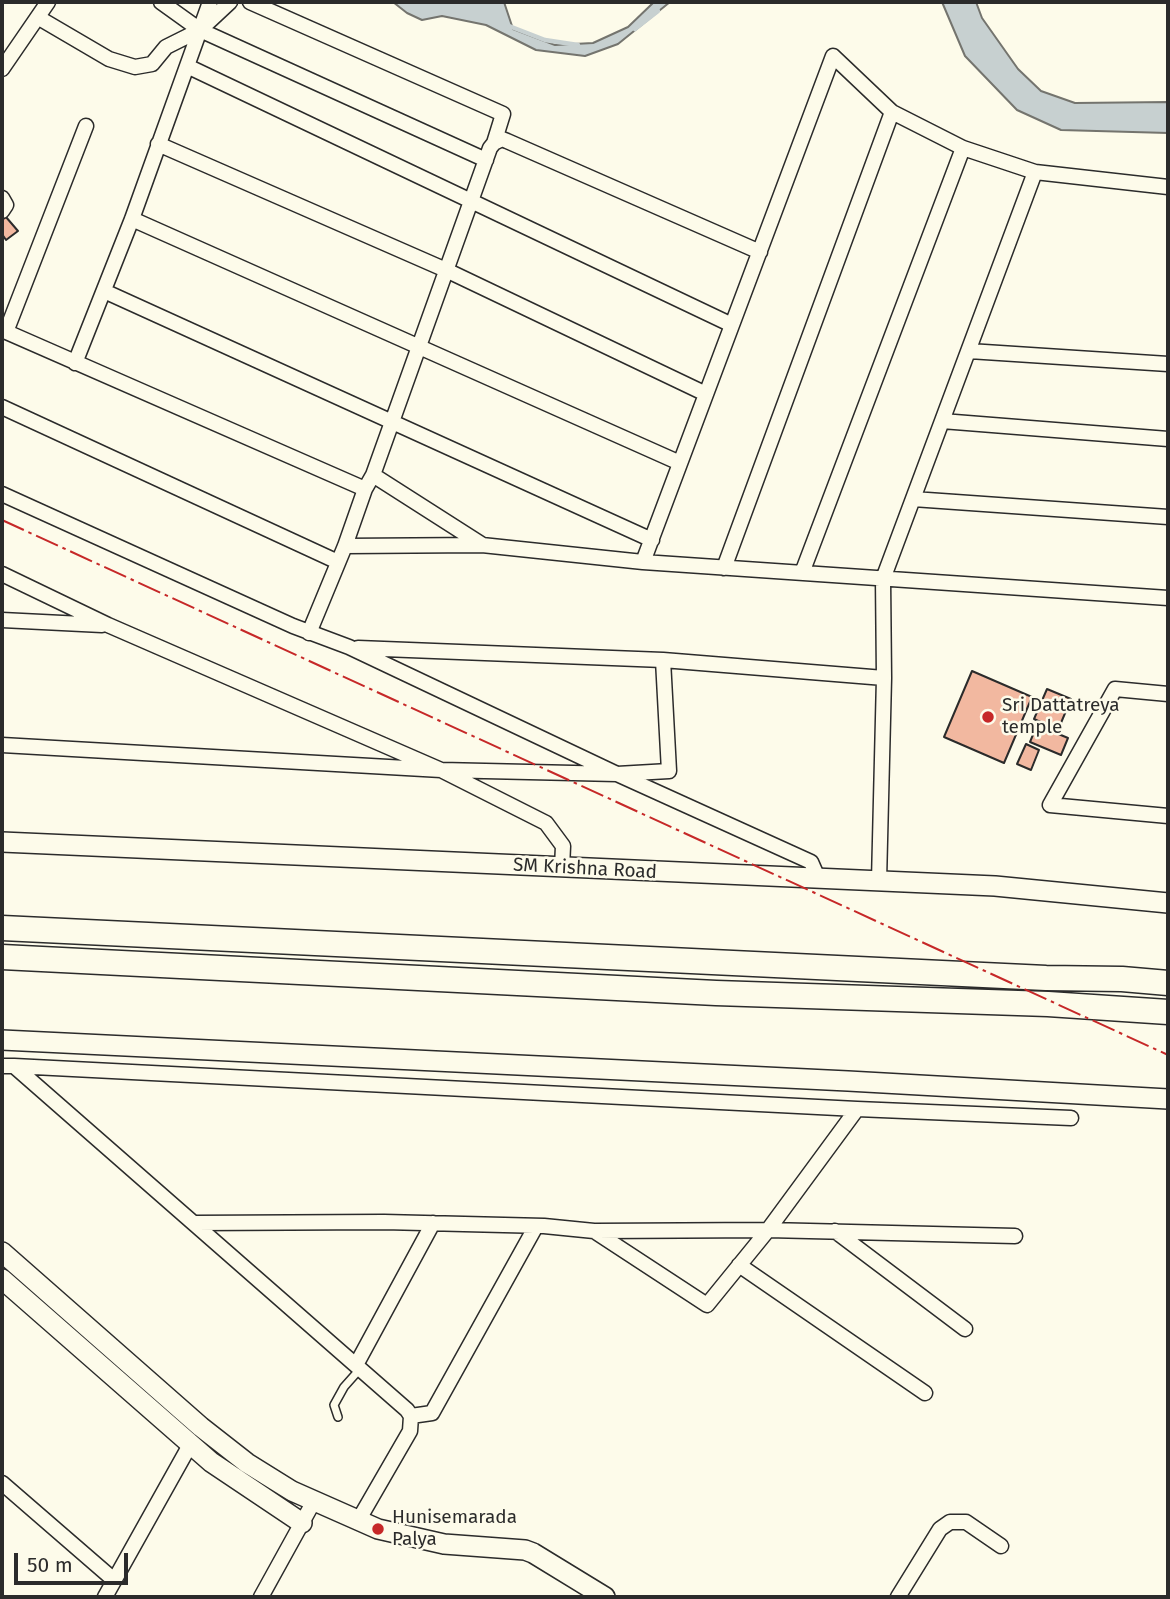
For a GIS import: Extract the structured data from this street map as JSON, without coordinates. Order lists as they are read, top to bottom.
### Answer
{
  "streets": {
    "street": ["SM Krishna Road"]
  },
  "places": ["Sri Dattatreya temple", "Hunisemarada Palya"],
  "scale_bar": "50 m"
}
